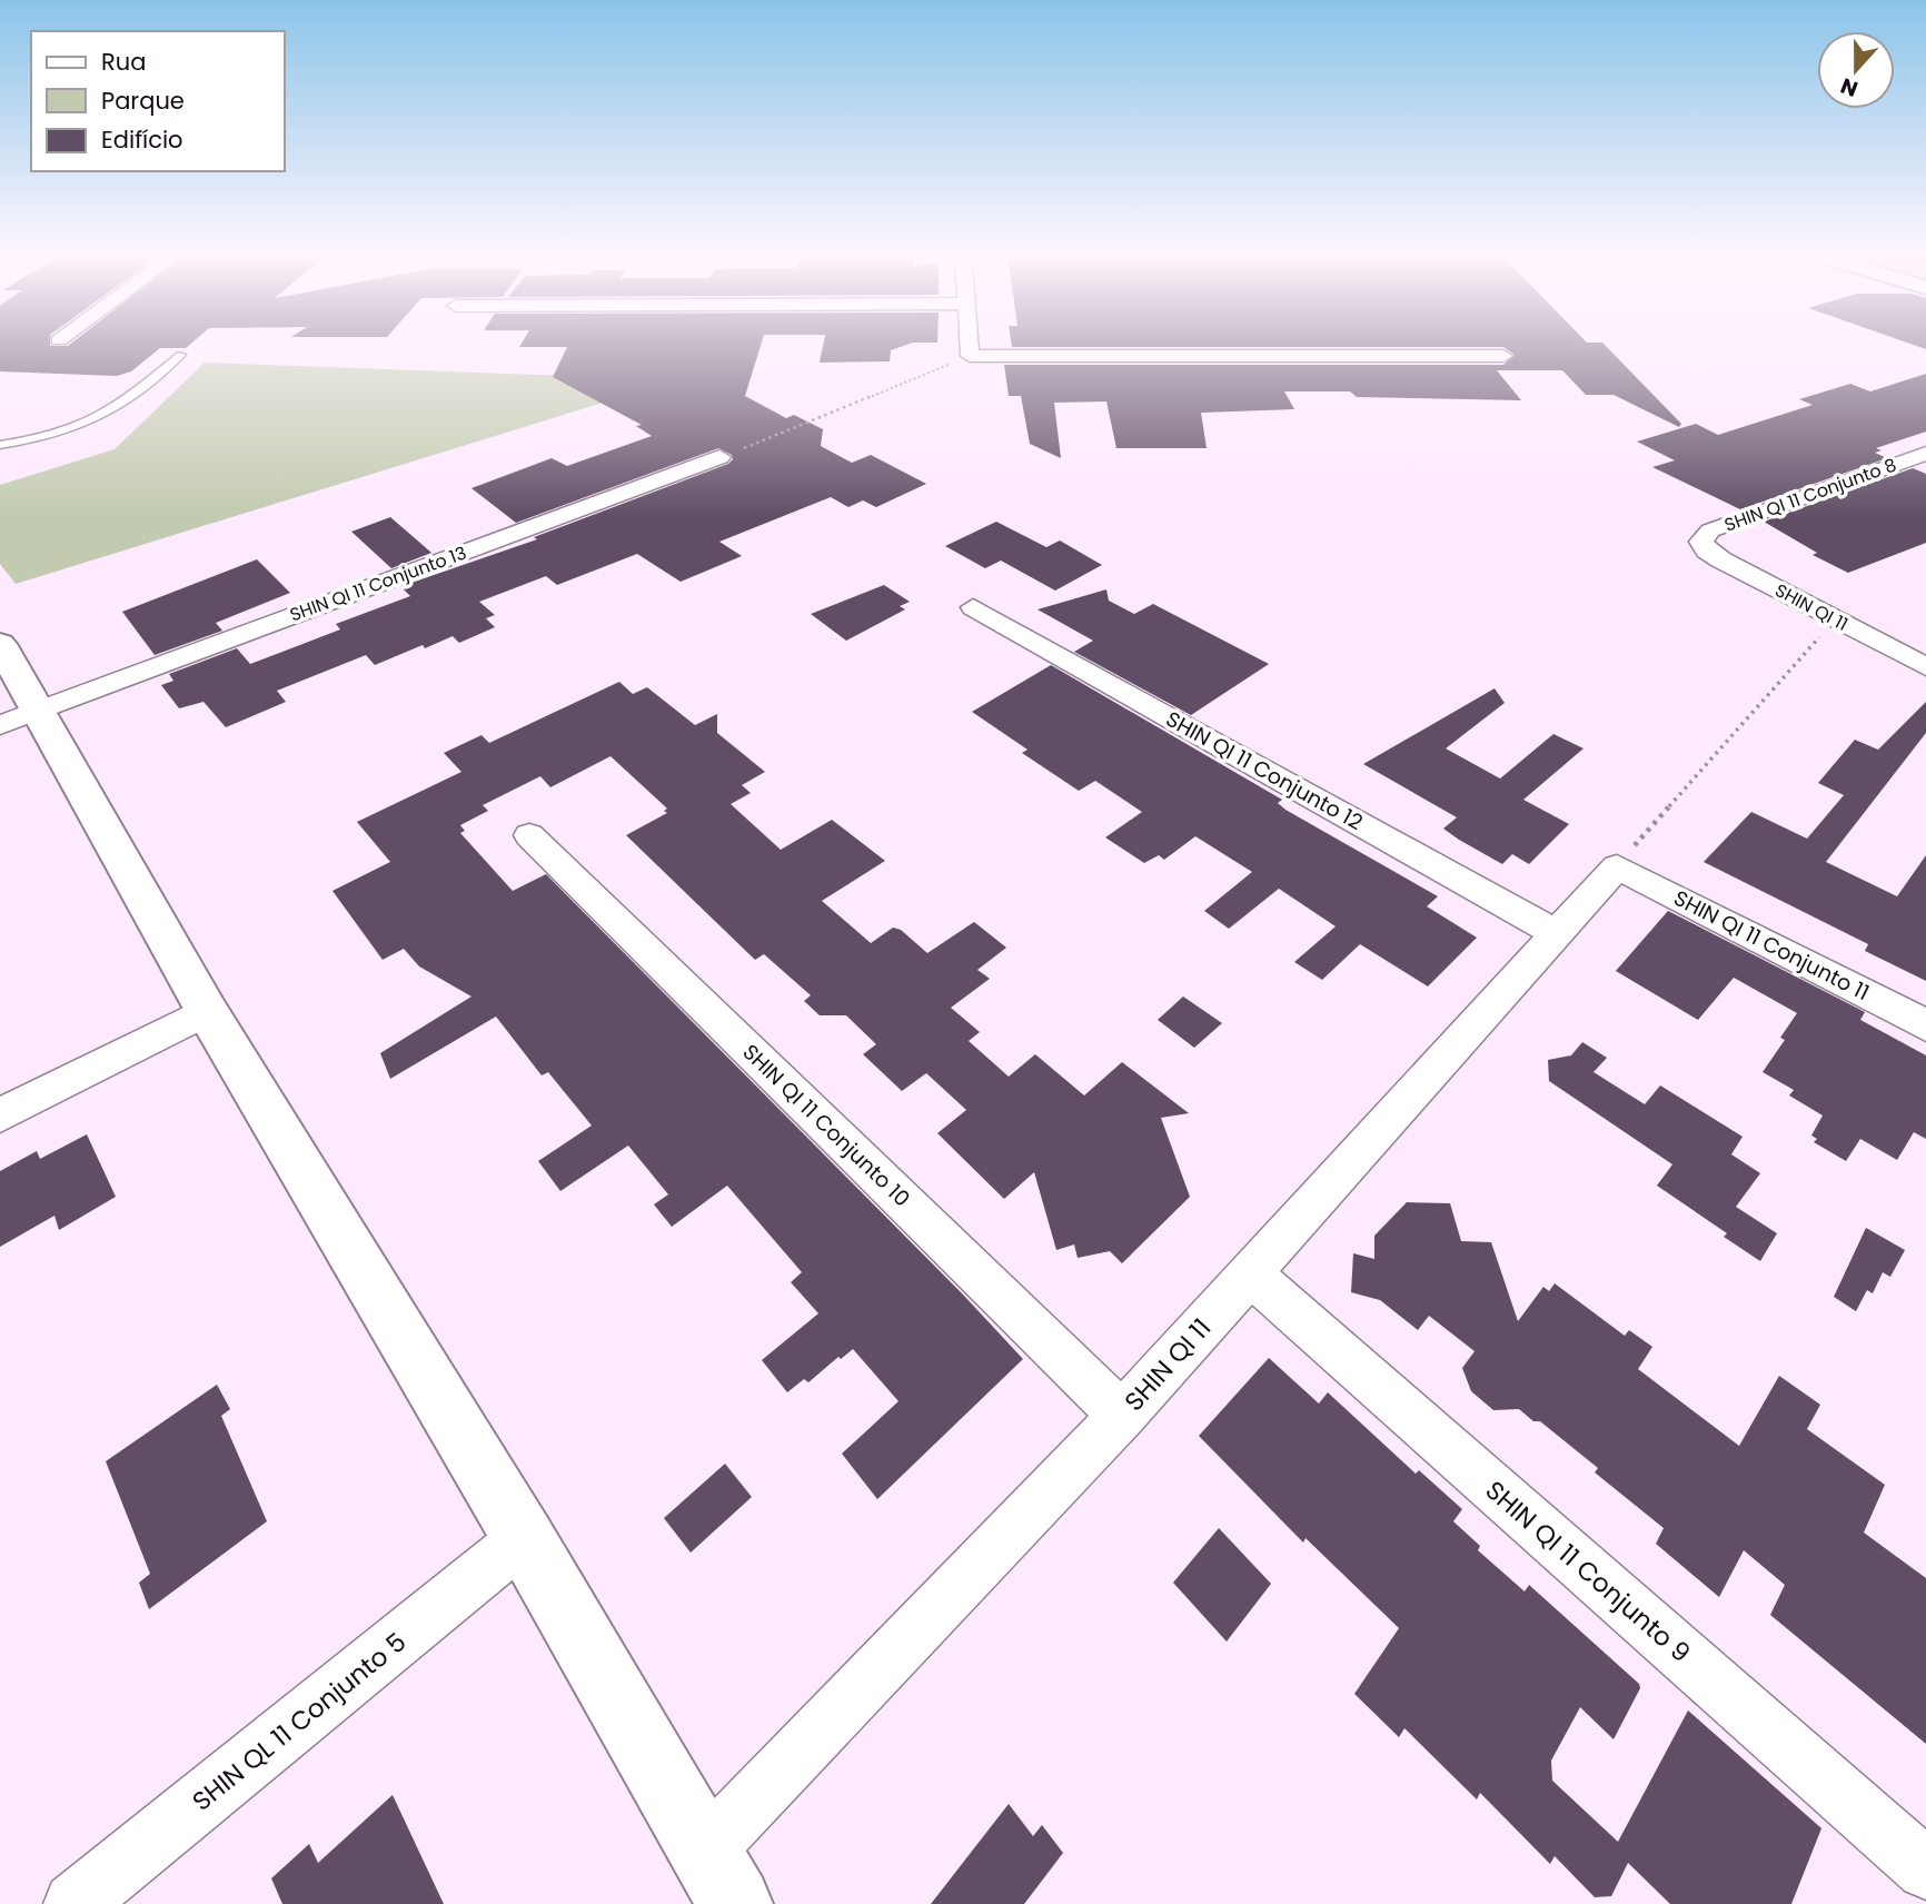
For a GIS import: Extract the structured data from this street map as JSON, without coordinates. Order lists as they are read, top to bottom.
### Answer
{
  "streets": {
    "street": [
      "SHIN QI 11 Conjunto 8",
      "SHIN QI 11 Conjunto 13",
      "SHIN QI 11",
      "SHIN QI 11 Conjunto 12",
      "SHIN QI 11 Conjunto 11",
      "SHIN QI 11 Conjunto 10",
      "SHIN QI 11 Conjunto 9",
      "SHIN QL 11 Conjunto 5"
    ]
  },
  "crossings": [
    ["SHIN QI 11 Conjunto 8", "SHIN QI 11"],
    ["SHIN QI 11", "SHIN QI 11 Conjunto 12"],
    ["SHIN QI 11", "SHIN QI 11 Conjunto 11"],
    ["SHIN QI 11", "SHIN QI 11 Conjunto 10"],
    ["SHIN QI 11", "SHIN QI 11 Conjunto 9"]
  ],
  "legend": ["Rua", "Parque", "Edifício"],
  "north": "bottom"
}
